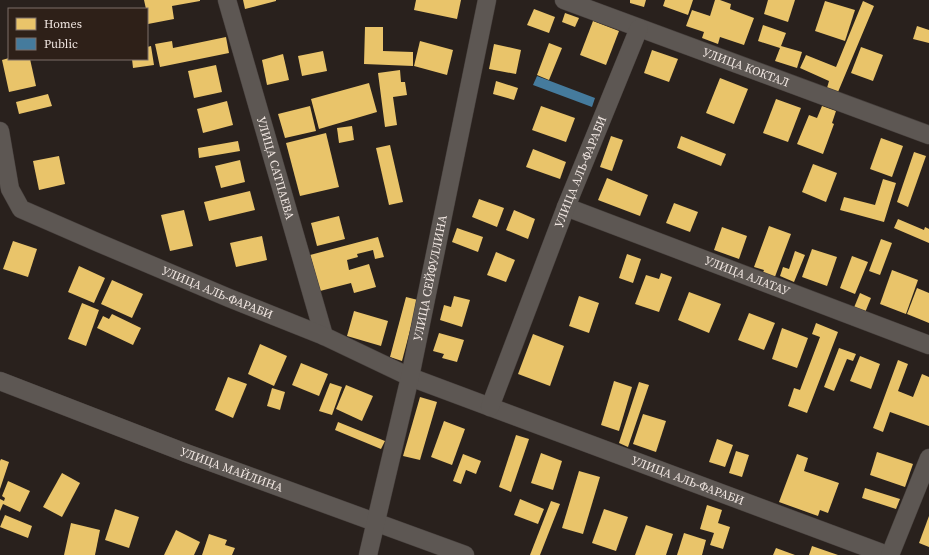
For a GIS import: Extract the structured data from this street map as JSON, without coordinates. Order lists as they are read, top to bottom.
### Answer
{
  "streets": {
    "street": [
      "УЛИЦА КОКТАЛ",
      "УЛИЦА САТПАЕВА",
      "УЛИЦА АЛЬ-ФАРАБИ",
      "УЛИЦА АЛАТАУ",
      "УЛИЦА СЕЙФУЛЛИНА",
      "УЛИЦА МАЙЛИНА"
    ]
  },
  "crossings": [
    ["УЛИЦА КОКТАЛ", "УЛИЦА АЛЬ-ФАРАБИ"],
    ["УЛИЦА САТПАЕВА", "УЛИЦА АЛЬ-ФАРАБИ"],
    ["УЛИЦА АЛЬ-ФАРАБИ", "УЛИЦА АЛАТАУ"],
    ["УЛИЦА АЛЬ-ФАРАБИ", "УЛИЦА СЕЙФУЛЛИНА"],
    ["УЛИЦА СЕЙФУЛЛИНА", "УЛИЦА МАЙЛИНА"]
  ],
  "legend": ["Homes", "Public"]
}
